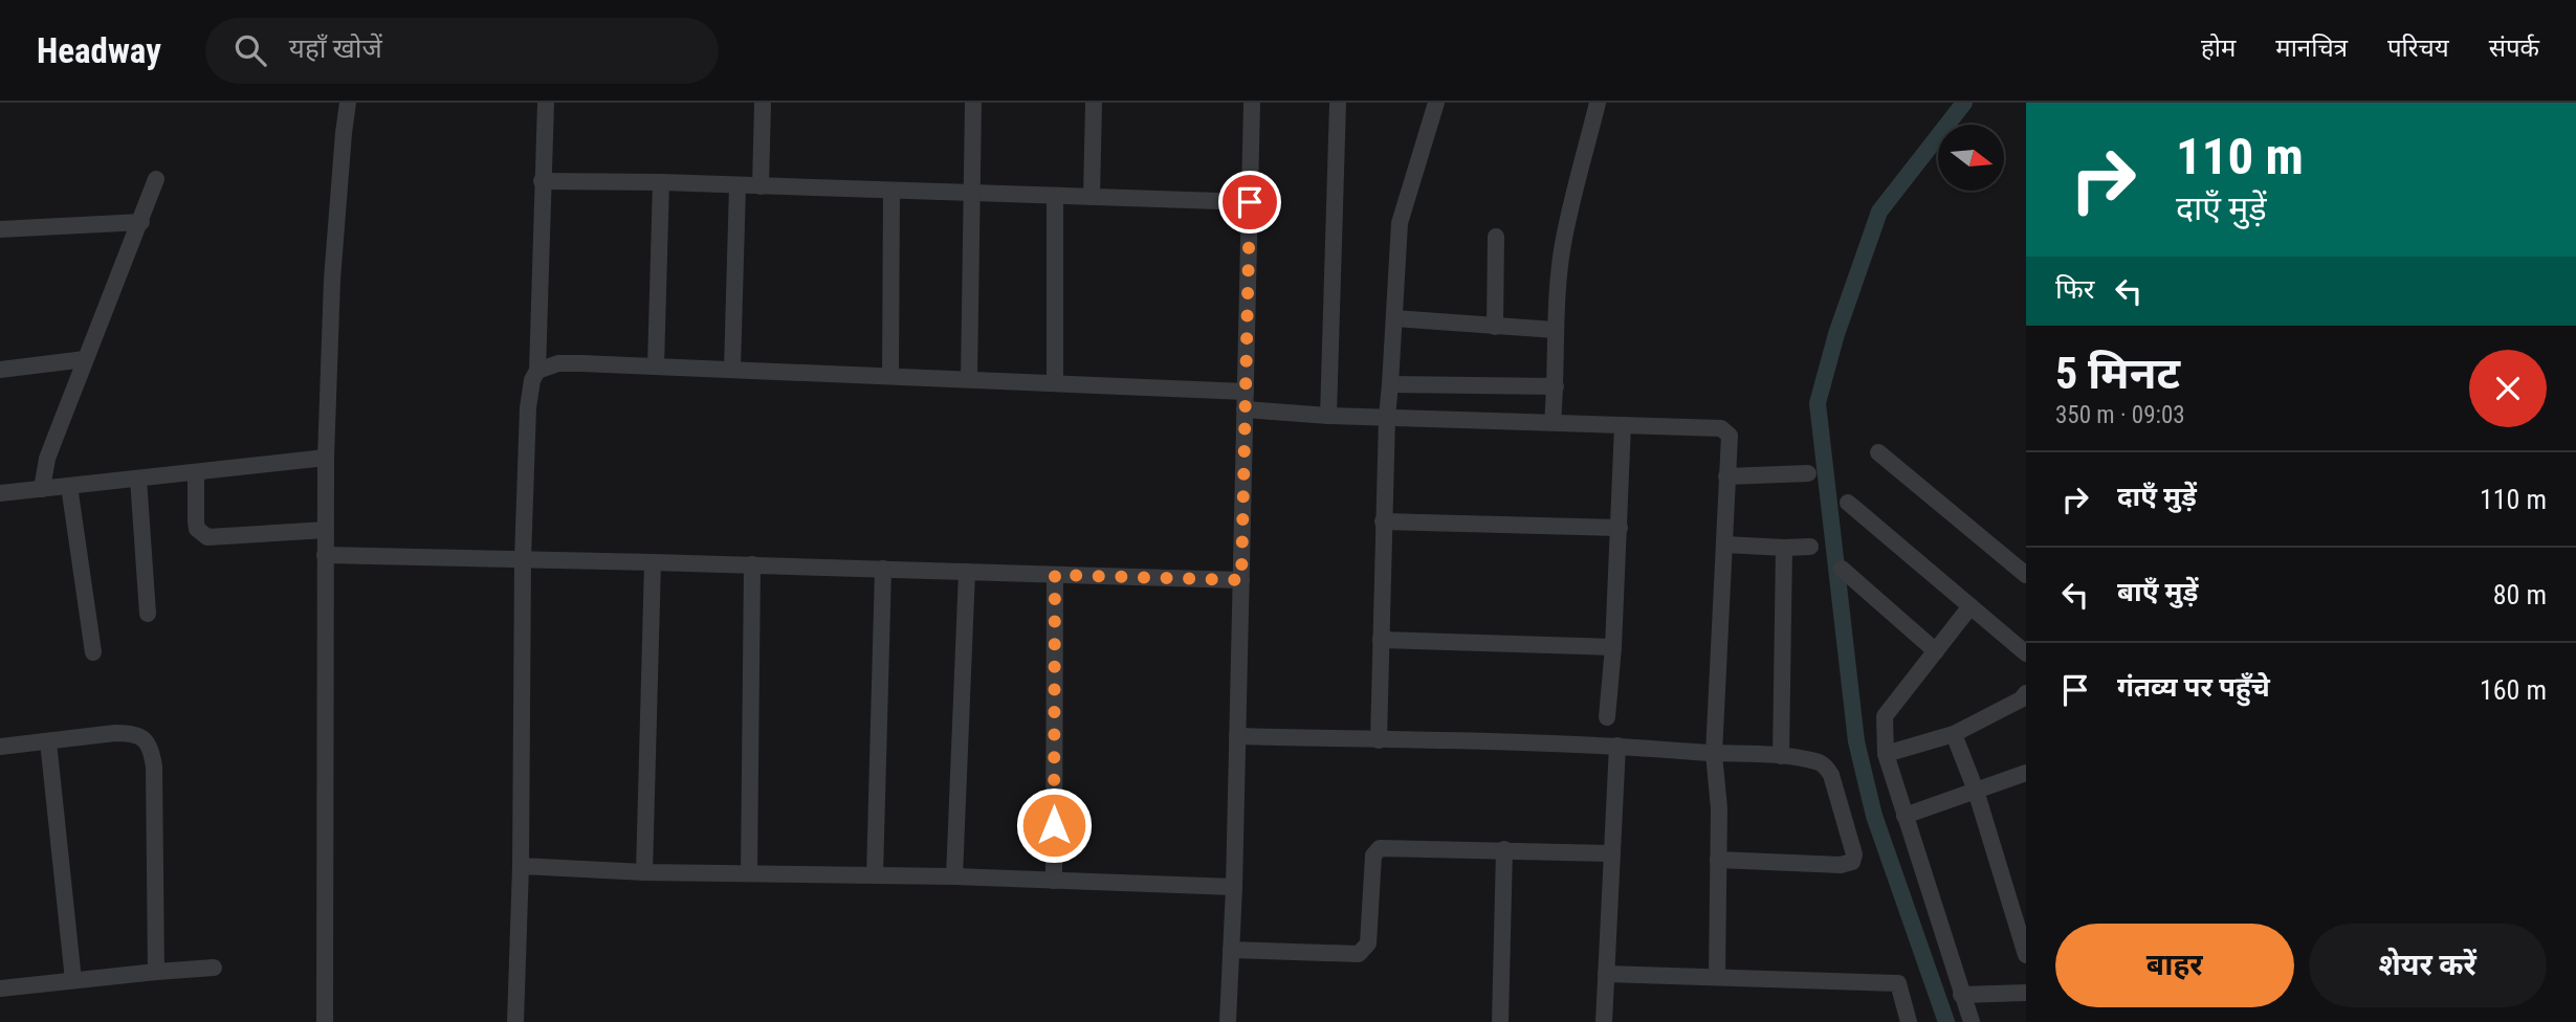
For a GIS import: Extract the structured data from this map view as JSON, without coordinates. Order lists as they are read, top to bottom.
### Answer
{
  "north": "right",
  "page": {
    "header": "Headway",
    "search": "यहाँ खोजें",
    "nav": [
      "होम",
      "मानचित्र",
      "परिचय",
      "संपर्क"
    ],
    "turn": ["110 m", "दाएँ मुड़ें"],
    "then": "फिर",
    "heading": ["5 मिनट", "350 m · 09:03"],
    "list": [
      {
        "name": "दाएँ मुड़ें",
        "value": "110 m"
      },
      {
        "name": "बाएँ मुड़ें",
        "value": "80 m"
      },
      {
        "name": "गंतव्य पर पहुँचे",
        "value": "160 m"
      }
    ],
    "buttons": ["बाहर", "शेयर करें"]
  }
}
